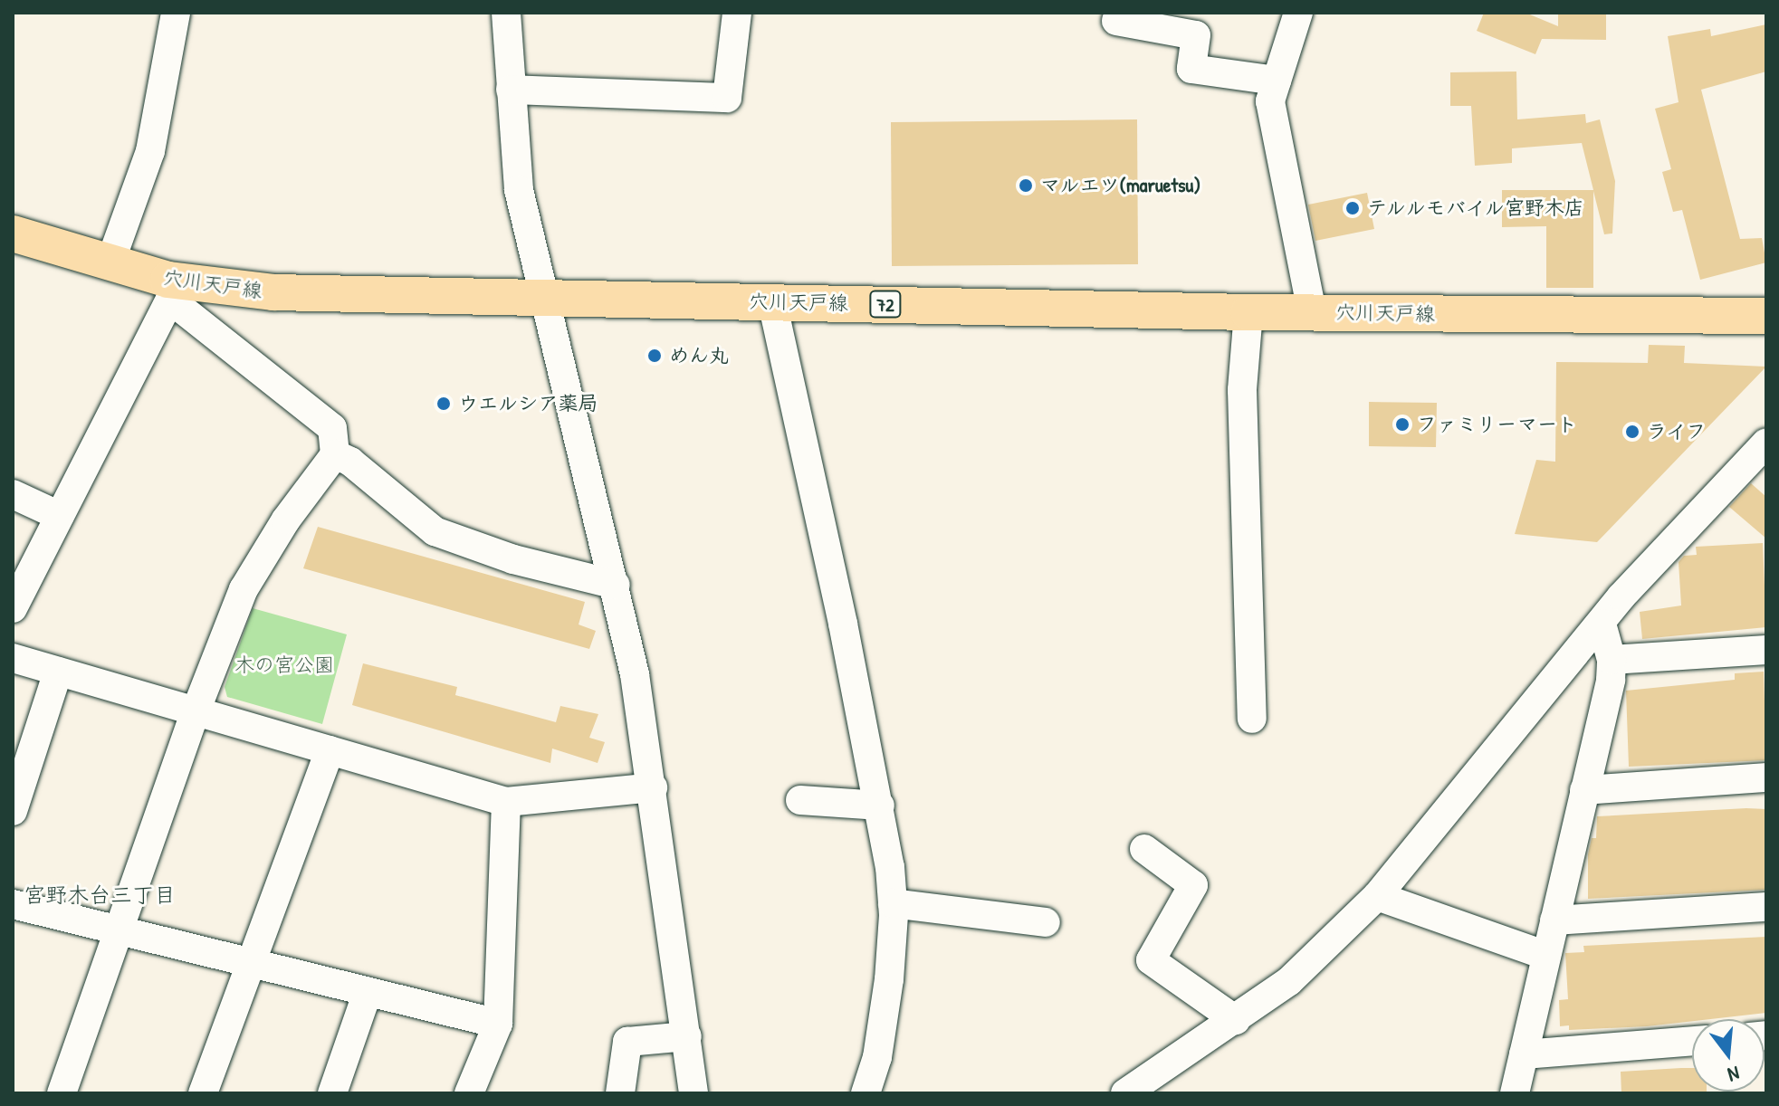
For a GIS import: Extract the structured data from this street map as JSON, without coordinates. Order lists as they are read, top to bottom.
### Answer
{
  "streets": {
    "main road": ["穴川天戸線", "72"]
  },
  "districts": ["宮野木台三丁目"],
  "parks": ["木の宮公園"],
  "places": [
    "マルエツ(maruetsu)",
    "テルルモバイル宮野木店",
    "めん丸",
    "ウエルシア薬局",
    "ファミリーマート",
    "ライフ"
  ],
  "north": "bottom"
}
